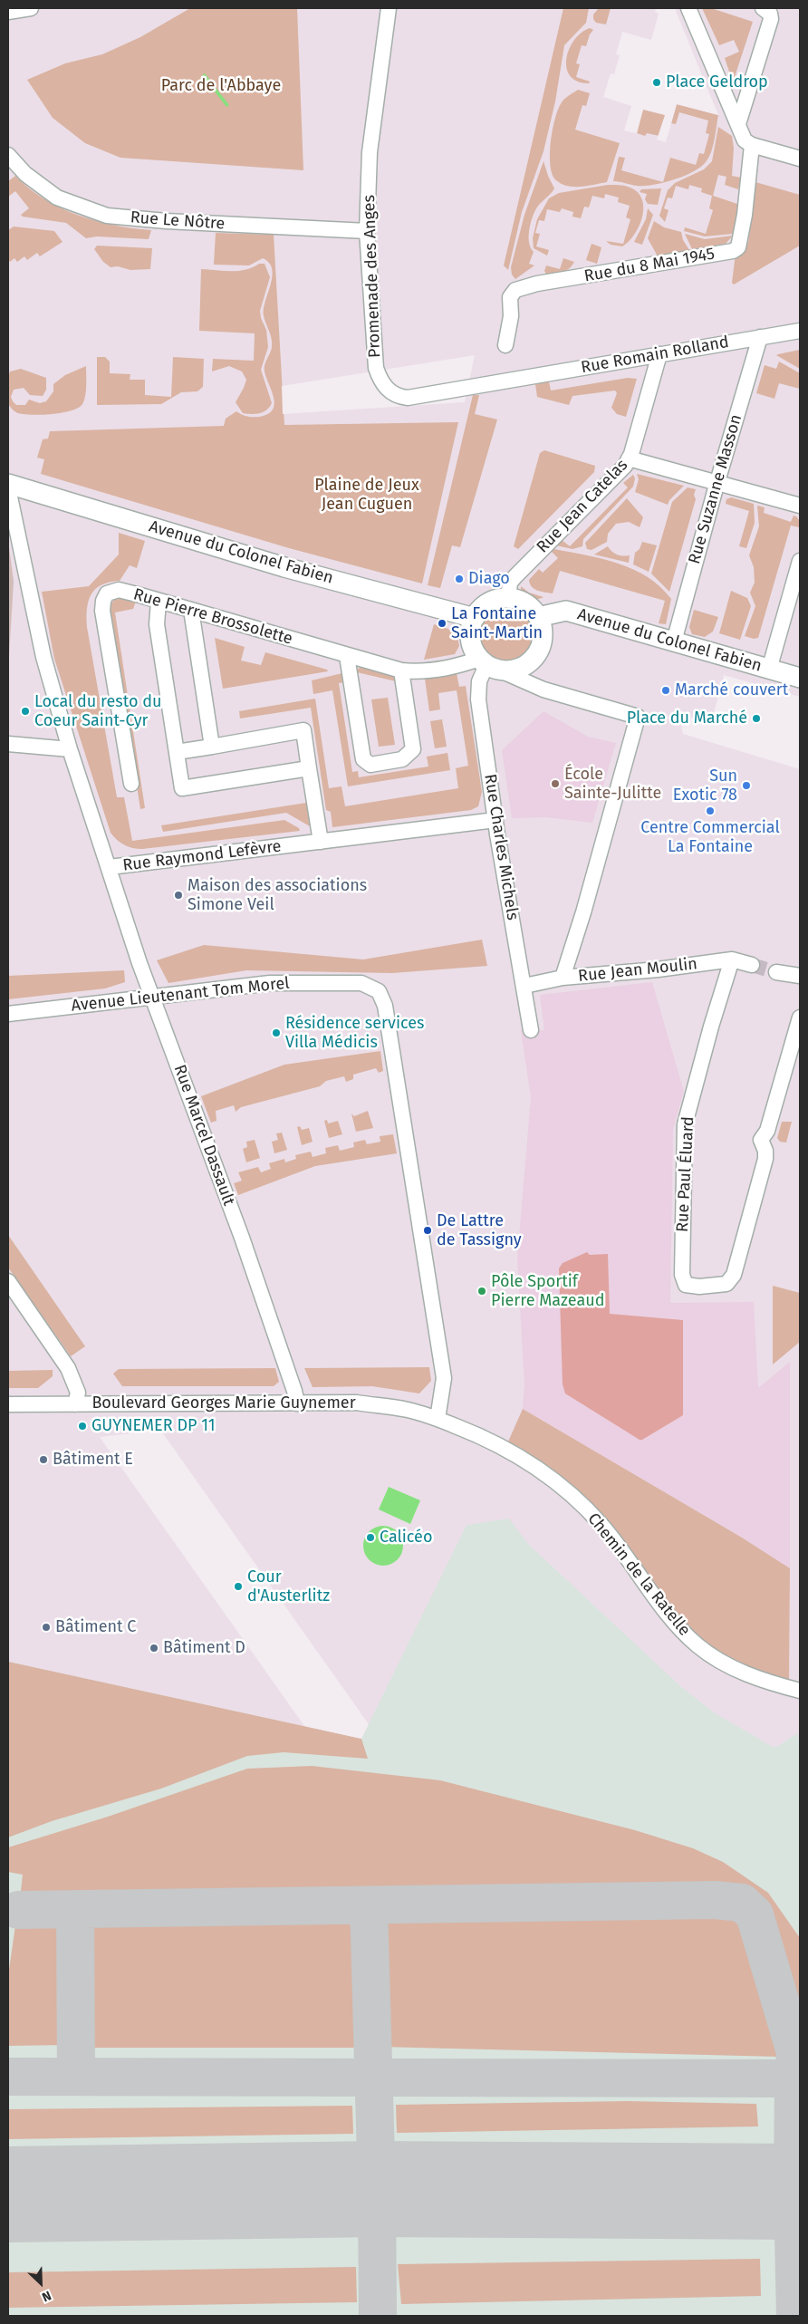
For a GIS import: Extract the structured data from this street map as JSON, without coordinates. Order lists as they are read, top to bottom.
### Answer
{
  "streets": {
    "street": [
      "Rue Le Nôtre",
      "Rue du 8 Mai 1945",
      "Promenade des Anges",
      "Rue Romain Rolland",
      "Rue Suzanne Masson",
      "Rue Jean Catelas",
      "Avenue du Colonel Fabien",
      "Rue Pierre Brossolette",
      "Rue Charles Michels",
      "Rue Raymond Lefèvre",
      "Rue Jean Moulin",
      "Avenue Lieutenant Tom Morel",
      "Rue Marcel Dassault",
      "Rue Paul Éluard",
      "Boulevard Georges Marie Guynemer",
      "Chemin de la Ratelle"
    ]
  },
  "crossings": [
    ["Rue Le Nôtre", "Promenade des Anges"],
    ["Promenade des Anges", "Rue Romain Rolland"],
    ["Rue Romain Rolland", "Rue Suzanne Masson"],
    ["Rue Romain Rolland", "Rue Jean Catelas"],
    ["Rue Suzanne Masson", "Avenue du Colonel Fabien"],
    ["Rue Jean Catelas", "Avenue du Colonel Fabien"],
    ["Rue Jean Catelas", "Rue Pierre Brossolette"],
    ["Rue Jean Catelas", "Rue Charles Michels"],
    ["Avenue du Colonel Fabien", "Rue Pierre Brossolette"],
    ["Avenue du Colonel Fabien", "Rue Charles Michels"],
    ["Rue Pierre Brossolette", "Rue Charles Michels"],
    ["Rue Charles Michels", "Rue Raymond Lefèvre"],
    ["Rue Charles Michels", "Rue Jean Moulin"],
    ["Rue Raymond Lefèvre", "Rue Marcel Dassault"],
    ["Rue Jean Moulin", "Rue Paul Éluard"],
    ["Avenue Lieutenant Tom Morel", "Rue Marcel Dassault"],
    ["Avenue Lieutenant Tom Morel", "Boulevard Georges Marie Guynemer"],
    ["Avenue Lieutenant Tom Morel", "Chemin de la Ratelle"],
    ["Rue Marcel Dassault", "Boulevard Georges Marie Guynemer"],
    ["Boulevard Georges Marie Guynemer", "Chemin de la Ratelle"]
  ],
  "parks": ["Parc de l'Abbaye", "Plaine de Jeux Jean Cuguen"],
  "places": [
    "Place Geldrop",
    "Diago",
    "La Fontaine Saint-Martin",
    "Marché couvert",
    "Local du resto du Coeur Saint-Cyr",
    "Place du Marché",
    "École Sainte-Julitte",
    "Sun Exotic 78",
    "Centre Commercial La Fontaine",
    "Maison des associations Simone Veil",
    "Résidence services Villa Médicis",
    "De Lattre de Tassigny",
    "Pôle Sportif Pierre Mazeaud",
    "GUYNEMER DP 11",
    "Bâtiment E",
    "Calicéo",
    "Cour d'Austerlitz",
    "Bâtiment C",
    "Bâtiment D"
  ],
  "north": "bottom right"
}
